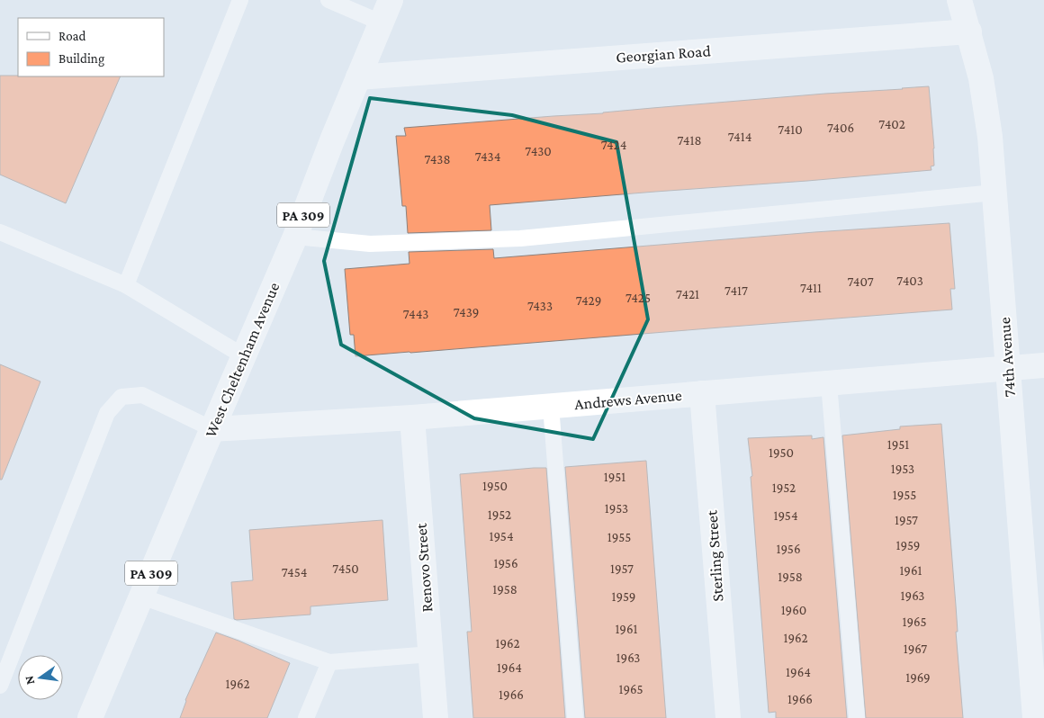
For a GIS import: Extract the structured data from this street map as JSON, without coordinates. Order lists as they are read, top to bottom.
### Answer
{
  "streets": {
    "main road": [
      "Georgian Road",
      "PA 309",
      "74th Avenue",
      "West Cheltenham Avenue",
      "Andrews Avenue",
      "Sterling Street",
      "Renovo Street"
    ]
  },
  "crossings": [
    ["Georgian Road", "74th Avenue"],
    ["Georgian Road", "West Cheltenham Avenue"],
    ["74th Avenue", "Andrews Avenue"],
    ["West Cheltenham Avenue", "Andrews Avenue"],
    ["Andrews Avenue", "Sterling Street"],
    ["Andrews Avenue", "Renovo Street"]
  ],
  "house_numbers": [
    "7402",
    "7406",
    "7410",
    "7414",
    "7418",
    "7424",
    "7430",
    "7434",
    "7438",
    "7403",
    "7407",
    "7411",
    "7417",
    "7421",
    "7425",
    "7429",
    "7433",
    "7439",
    "7443",
    "1951",
    "1950",
    "1953",
    "1951",
    "1950",
    "1952",
    "1955",
    "1953",
    "1952",
    "1954",
    "1957",
    "1954",
    "1955",
    "1959",
    "1956",
    "1956",
    "7450",
    "1957",
    "1961",
    "7454",
    "1958",
    "1958",
    "1963",
    "1959",
    "1960",
    "1965",
    "1961",
    "1962",
    "1962",
    "1967",
    "1963",
    "1964",
    "1964",
    "1969",
    "1962",
    "1965",
    "1966",
    "1966"
  ],
  "legend": ["Road", "Building"],
  "north": "left"
}
